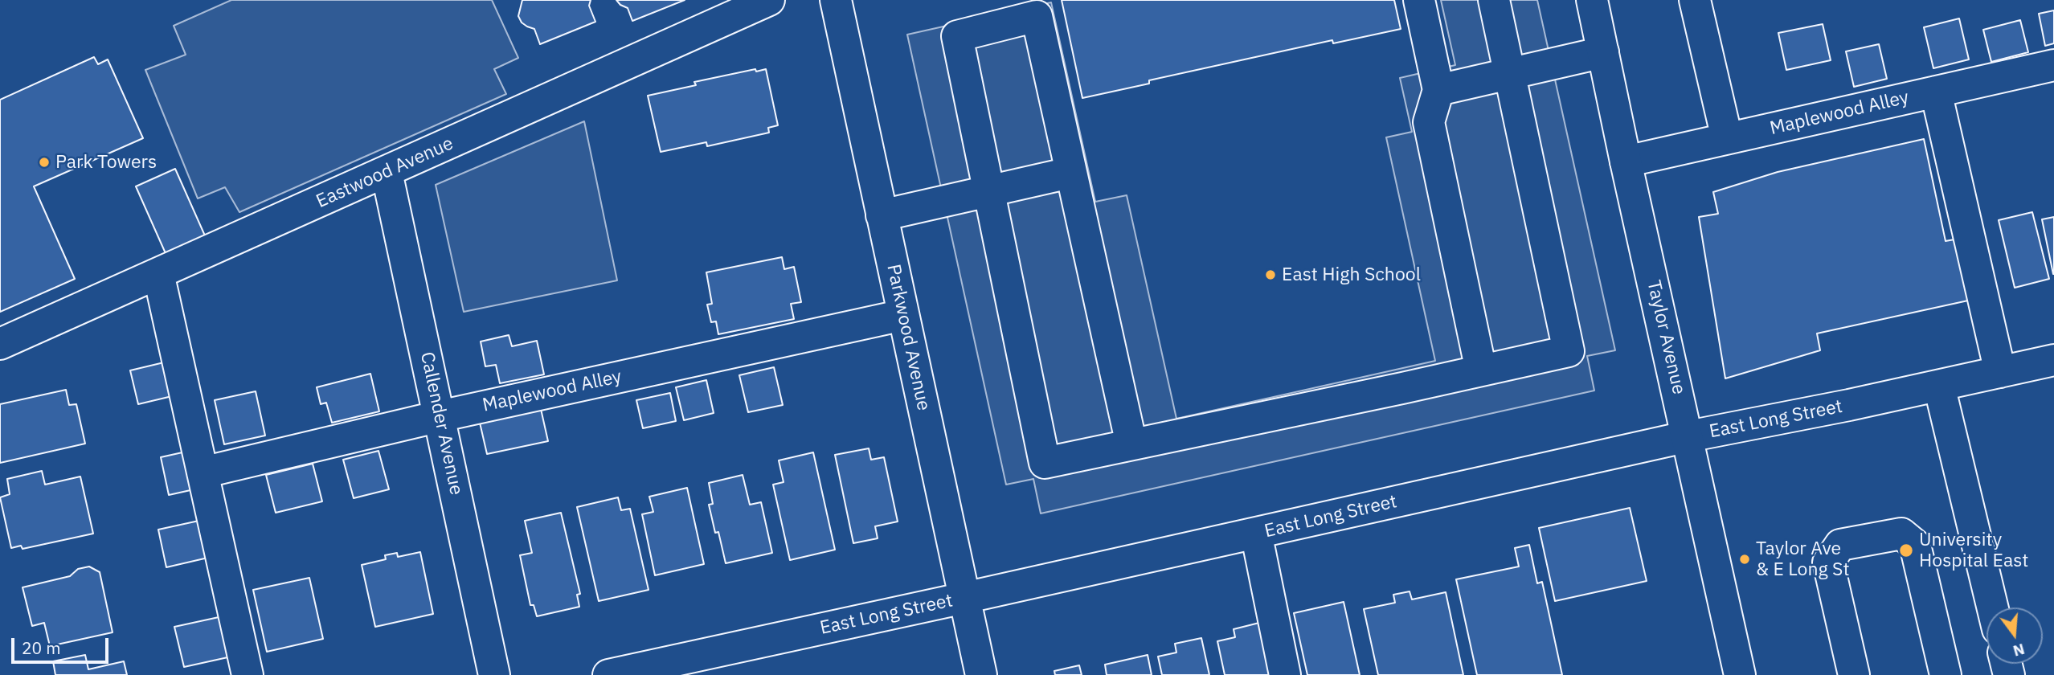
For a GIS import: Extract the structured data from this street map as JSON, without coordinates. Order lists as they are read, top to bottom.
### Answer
{
  "streets": {
    "street": [
      "Maplewood Alley",
      "Eastwood Avenue",
      "Parkwood Avenue",
      "Taylor Avenue",
      "East Long Street",
      "Callender Avenue"
    ]
  },
  "crossings": [
    ["Maplewood Alley", "Parkwood Avenue"],
    ["Maplewood Alley", "Taylor Avenue"],
    ["Maplewood Alley", "Callender Avenue"],
    ["Eastwood Avenue", "Callender Avenue"],
    ["Parkwood Avenue", "East Long Street"],
    ["Taylor Avenue", "East Long Street"]
  ],
  "places": [
    "Park Towers",
    "East High School",
    "University Hospital East",
    "Taylor Ave & E Long St"
  ],
  "scale_bar": "20 m",
  "north": "bottom"
}
